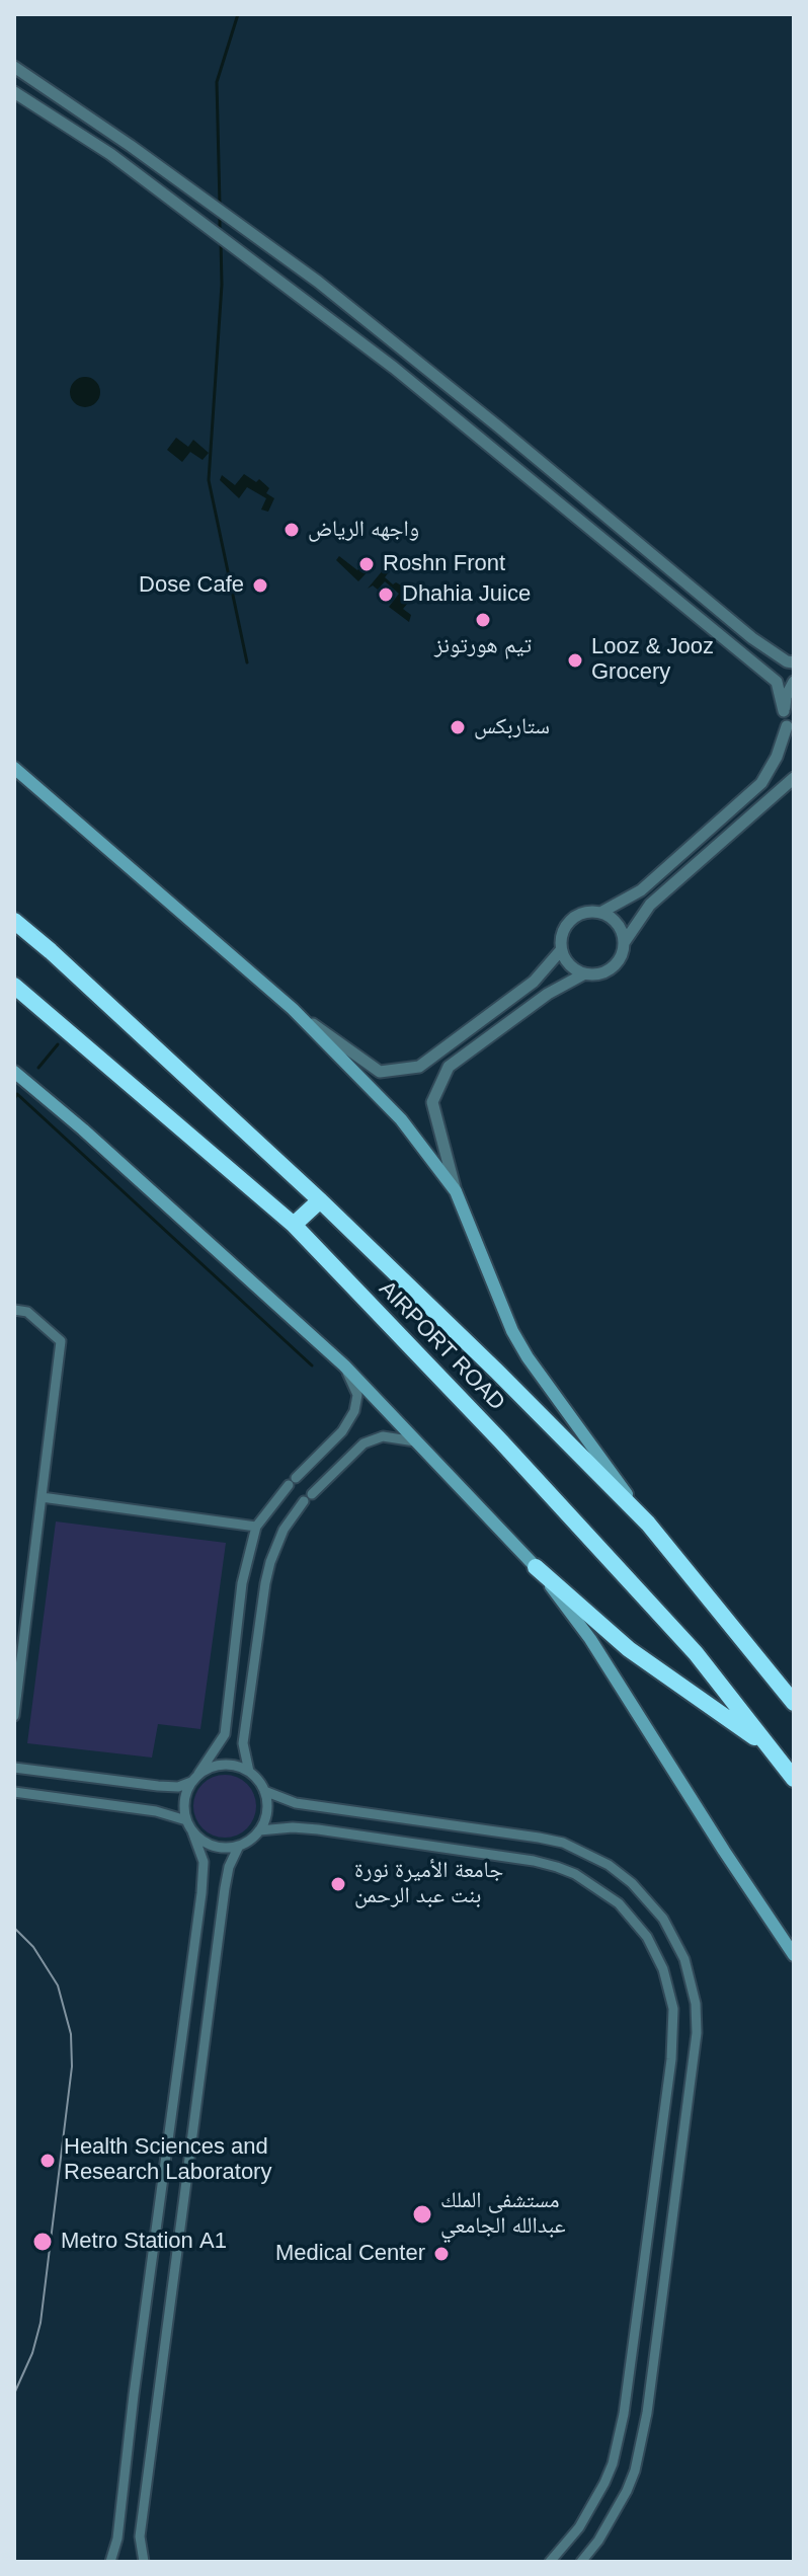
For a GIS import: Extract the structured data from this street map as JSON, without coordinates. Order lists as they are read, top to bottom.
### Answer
{
  "streets": {
    "highway": ["AIRPORT ROAD"]
  },
  "places": [
    "واجهه الرياض",
    "Roshn Front",
    "Dose Cafe",
    "Dhahia Juice",
    "تيم هورتونز",
    "Looz & Jooz Grocery",
    "ستاربكس",
    "جامعة الأميرة نورة بنت عبد الرحمن",
    "Health Sciences and Research Laboratory",
    "مستشفى الملك عبدالله الجامعي",
    "Metro Station A1",
    "Medical Center"
  ]
}
